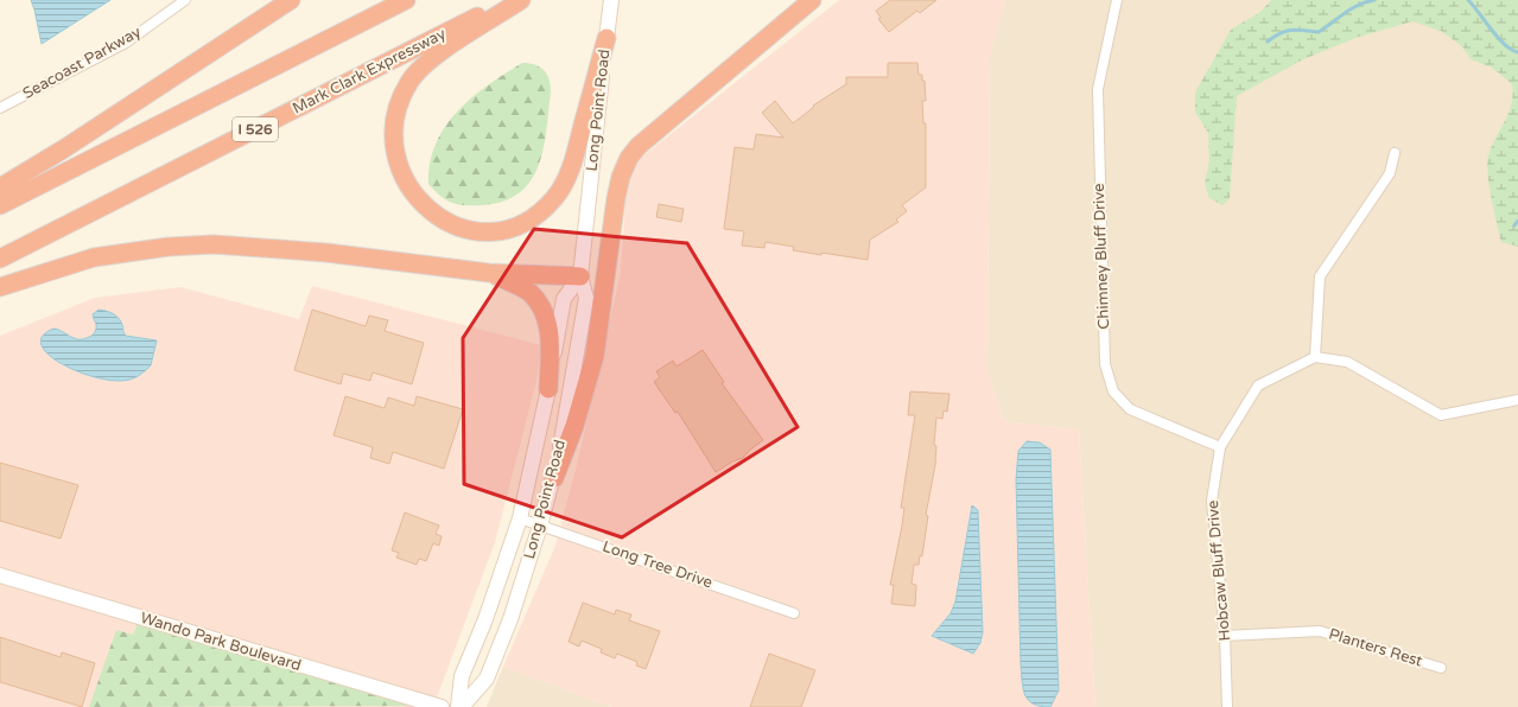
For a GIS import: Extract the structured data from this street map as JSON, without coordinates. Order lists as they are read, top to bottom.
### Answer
{
  "streets": {
    "highway": ["Mark Clark Expressway", "I 526"],
    "main road": ["Long Point Road", "Wando Park Boulevard"],
    "street": [
      "Seacoast Parkway",
      "Chimney Bluff Drive",
      "Long Tree Drive",
      "Hobcaw Bluff Drive",
      "Planters Rest"
    ]
  },
  "crossings": [
    ["Long Point Road", "Long Tree Drive"],
    ["Chimney Bluff Drive", "Hobcaw Bluff Drive"],
    ["Hobcaw Bluff Drive", "Planters Rest"]
  ]
}
